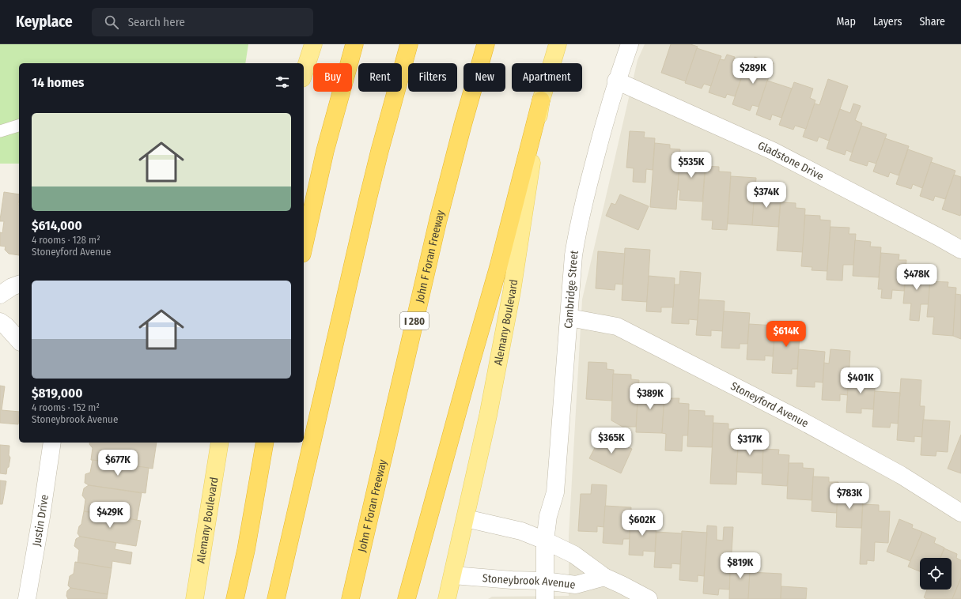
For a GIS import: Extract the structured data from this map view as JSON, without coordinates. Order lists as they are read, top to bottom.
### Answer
{
  "streets": {
    "highway": ["John F Foran Freeway", "I 280"],
    "main road": ["Alemany Boulevard"],
    "street": [
      "Gladstone Drive",
      "Cambridge Street",
      "Stoneyford Avenue",
      "Justin Drive",
      "Stoneybrook Avenue"
    ]
  },
  "crossings": [
    ["Gladstone Drive", "Cambridge Street"],
    ["Cambridge Street", "Stoneyford Avenue"],
    ["Cambridge Street", "Stoneybrook Avenue"],
    ["Alemany Boulevard", "Stoneybrook Avenue"]
  ],
  "page": {
    "header": "Keyplace",
    "search": "Search here",
    "nav": ["Map", "Layers", "Share"],
    "price": [
      "$289K",
      "$535K",
      "$374K",
      "$478K",
      "$614K",
      "$401K",
      "$389K",
      "$365K",
      "$317K",
      "$677K",
      "$783K",
      "$429K",
      "$602K",
      "$819K"
    ],
    "chip": [
      "Buy",
      "Rent",
      "Filters",
      "New",
      "Apartment"
    ],
    "heading": "14 homes",
    "list": [
      {
        "name": "$614,000",
        "note": "4 rooms · 128 m² · Stoneyford Avenue"
      },
      {
        "name": "$819,000",
        "note": "4 rooms · 152 m² · Stoneybrook Avenue"
      }
    ]
  }
}
